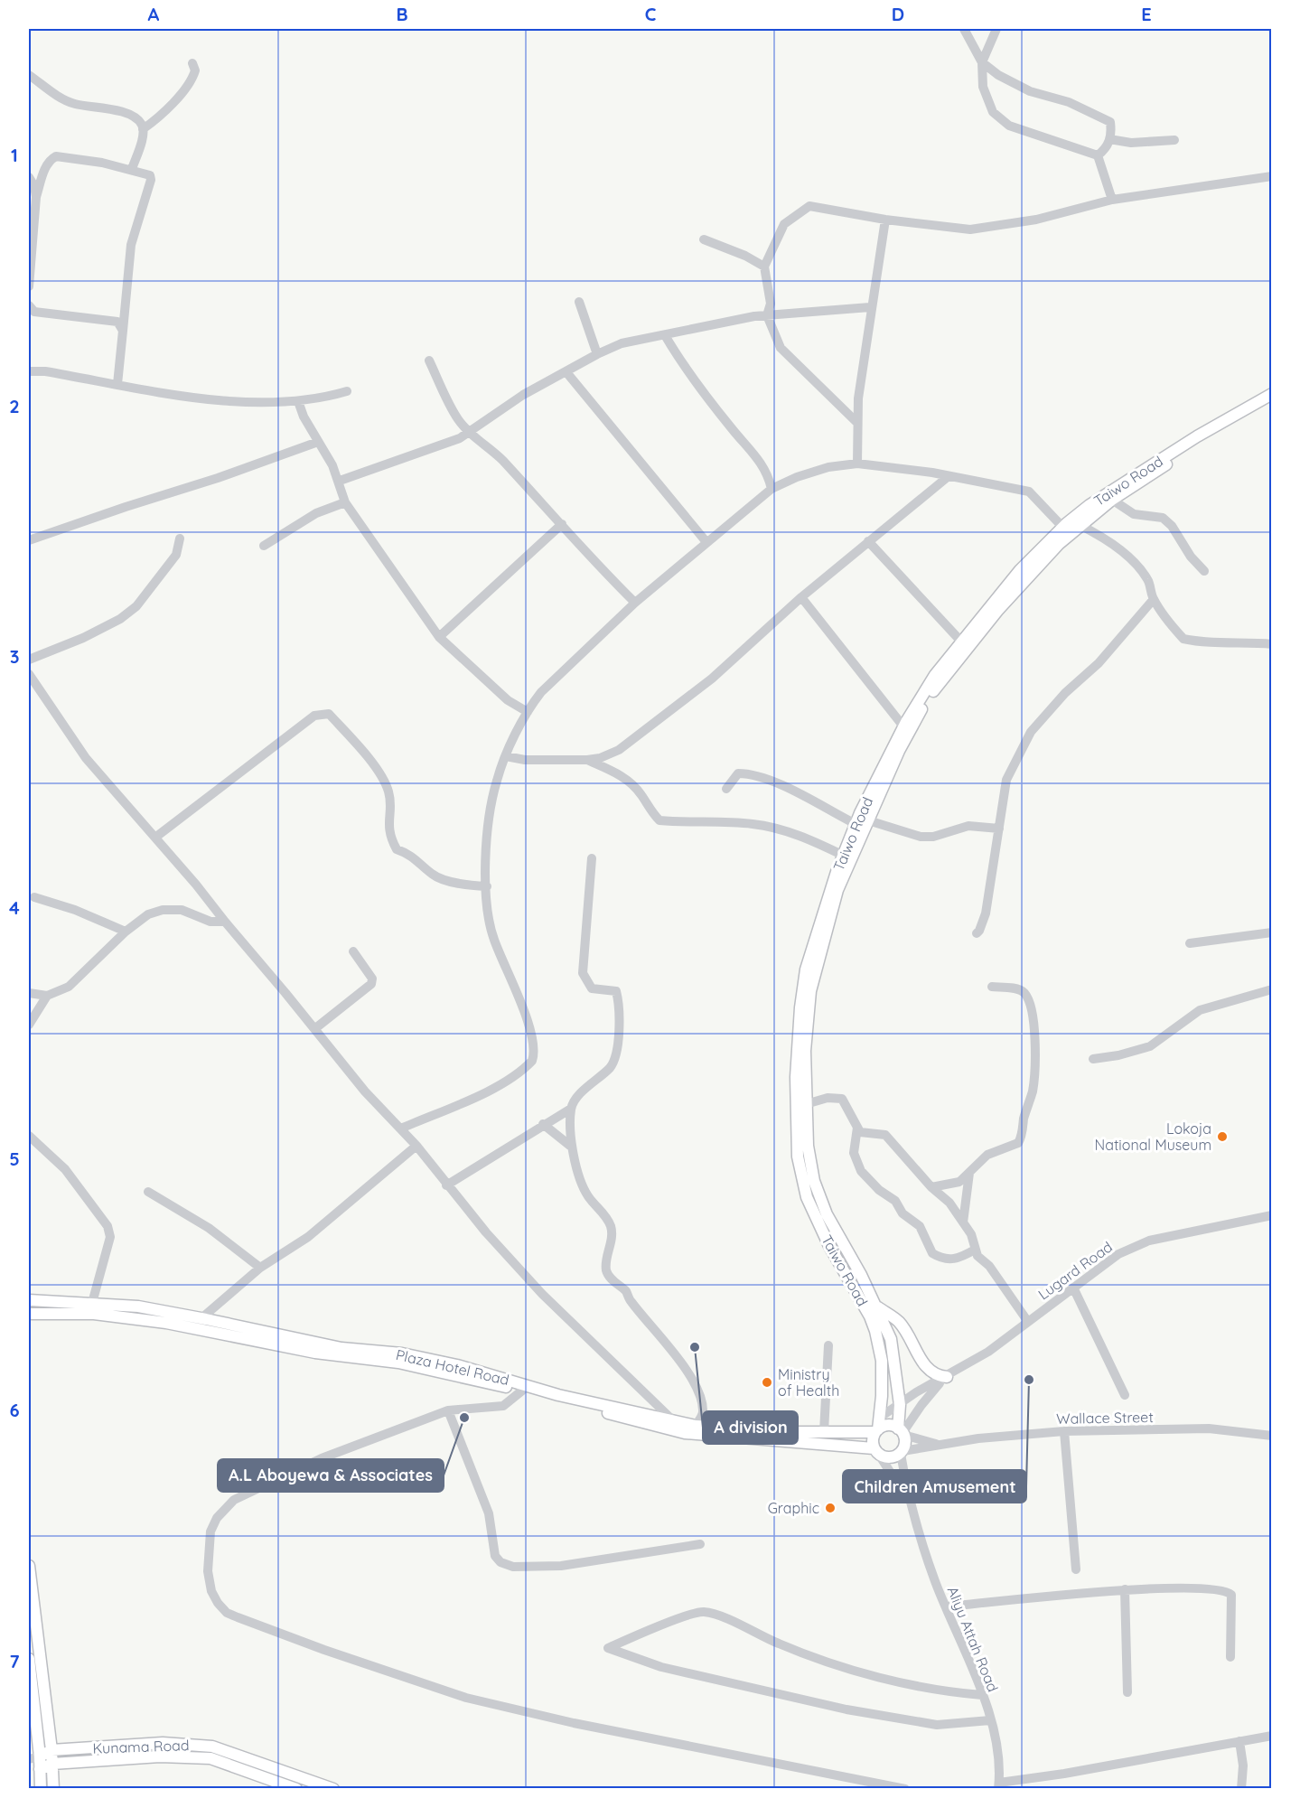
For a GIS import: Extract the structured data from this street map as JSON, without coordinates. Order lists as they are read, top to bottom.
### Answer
{
  "streets": {
    "main road": ["Taiwo Road", "Plaza Hotel Road", "Kunama Road"],
    "street": ["Lugard Road", "Wallace Street", "Aliyu Attah Road"]
  },
  "crossings": [
    ["Taiwo Road", "Plaza Hotel Road"],
    ["Taiwo Road", "Wallace Street"],
    ["Plaza Hotel Road", "Wallace Street"]
  ],
  "places": [
    "Lokoja National Museum",
    "A division",
    "Children Amusement",
    "Ministry of Health",
    "A.L Aboyewa & Associates",
    "Graphic"
  ],
  "grid": {
    "columns": [
      "A",
      "B",
      "C",
      "D",
      "E"
    ],
    "rows": [
      "1",
      "2",
      "3",
      "4",
      "5",
      "6",
      "7"
    ]
  }
}
